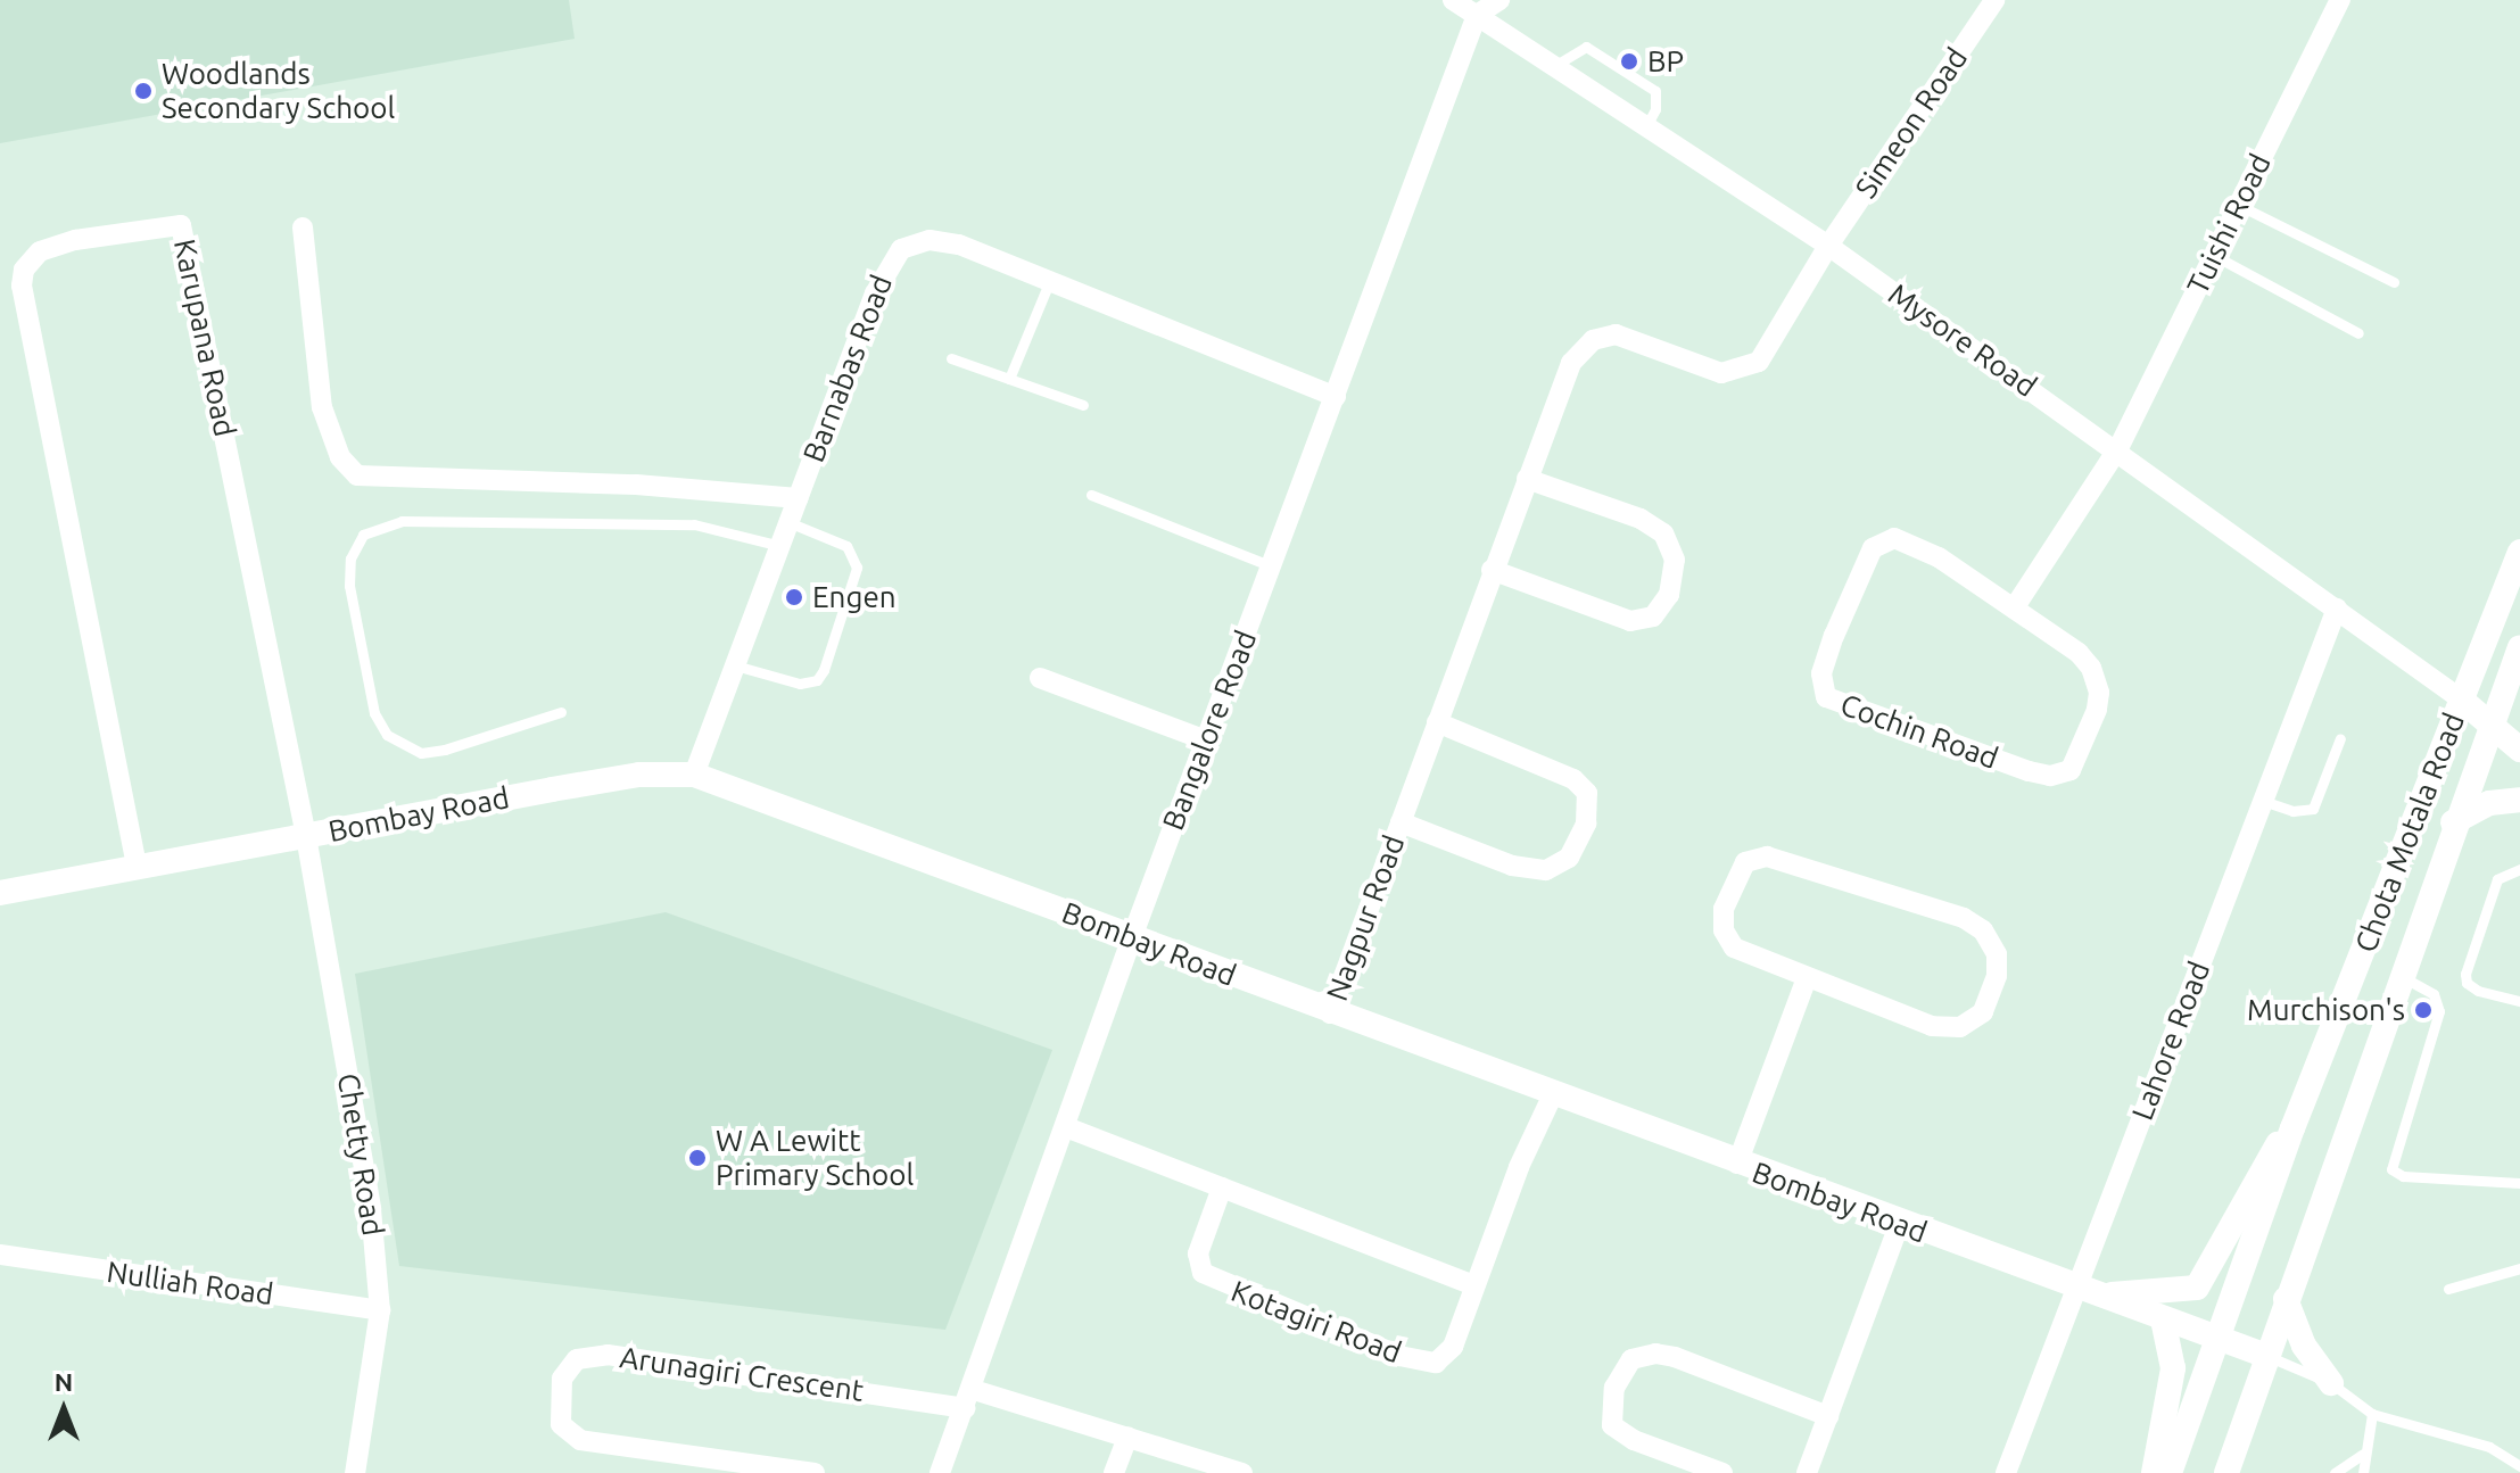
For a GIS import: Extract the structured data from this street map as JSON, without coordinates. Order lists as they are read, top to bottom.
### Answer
{
  "streets": {
    "street": [
      "Simeon Road",
      "Tuishi Road",
      "Karupana Road",
      "Mysore Road",
      "Barnabas Road",
      "Bangalore Road",
      "Cochin Road",
      "Bombay Road",
      "Chota Motala Road",
      "Nagpur Road",
      "Lahore Road",
      "Chetty Road",
      "Nulliah Road",
      "Kotagiri Road",
      "Arunagiri Crescent"
    ]
  },
  "crossings": [
    ["Simeon Road", "Mysore Road"],
    ["Simeon Road", "Nagpur Road"],
    ["Tuishi Road", "Mysore Road"],
    ["Karupana Road", "Bombay Road"],
    ["Karupana Road", "Chetty Road"],
    ["Mysore Road", "Bangalore Road"],
    ["Mysore Road", "Chota Motala Road"],
    ["Mysore Road", "Nagpur Road"],
    ["Mysore Road", "Lahore Road"],
    ["Barnabas Road", "Bangalore Road"],
    ["Barnabas Road", "Bombay Road"],
    ["Bangalore Road", "Bombay Road"],
    ["Bangalore Road", "Arunagiri Crescent"],
    ["Bombay Road", "Chota Motala Road"],
    ["Bombay Road", "Nagpur Road"],
    ["Bombay Road", "Lahore Road"],
    ["Bombay Road", "Chetty Road"],
    ["Bombay Road", "Kotagiri Road"],
    ["Chetty Road", "Nulliah Road"]
  ],
  "places": [
    "BP",
    "Woodlands Secondary School",
    "Engen",
    "Murchison's",
    "W A Lewitt Primary School"
  ],
  "north": "top"
}
